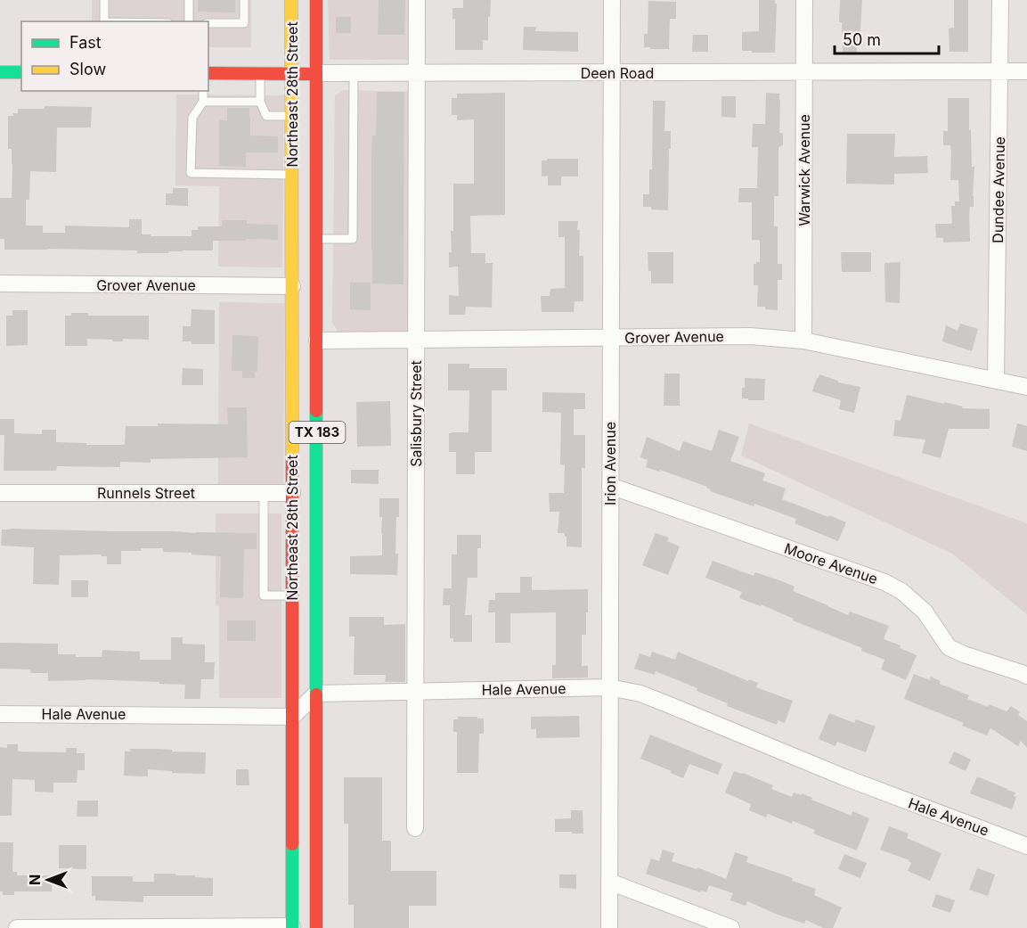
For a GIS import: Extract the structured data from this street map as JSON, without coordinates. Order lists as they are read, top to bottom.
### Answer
{
  "streets": {
    "main road": ["Deen Road", "Northeast 28th Street", "TX 183"],
    "street": [
      "Warwick Avenue",
      "Dundee Avenue",
      "Grover Avenue",
      "Salisbury Street",
      "Irion Avenue",
      "Runnels Street",
      "Moore Avenue",
      "Hale Avenue"
    ]
  },
  "crossings": [
    ["Deen Road", "Northeast 28th Street"],
    ["Deen Road", "Warwick Avenue"],
    ["Deen Road", "Dundee Avenue"],
    ["Deen Road", "Salisbury Street"],
    ["Deen Road", "Irion Avenue"],
    ["Northeast 28th Street", "Grover Avenue"],
    ["Northeast 28th Street", "Runnels Street"],
    ["Northeast 28th Street", "Hale Avenue"],
    ["Warwick Avenue", "Grover Avenue"],
    ["Dundee Avenue", "Grover Avenue"],
    ["Grover Avenue", "Salisbury Street"],
    ["Grover Avenue", "Irion Avenue"],
    ["Salisbury Street", "Hale Avenue"],
    ["Irion Avenue", "Moore Avenue"],
    ["Irion Avenue", "Hale Avenue"]
  ],
  "legend": ["Fast", "Slow"],
  "scale_bar": "50 m",
  "north": "left"
}
